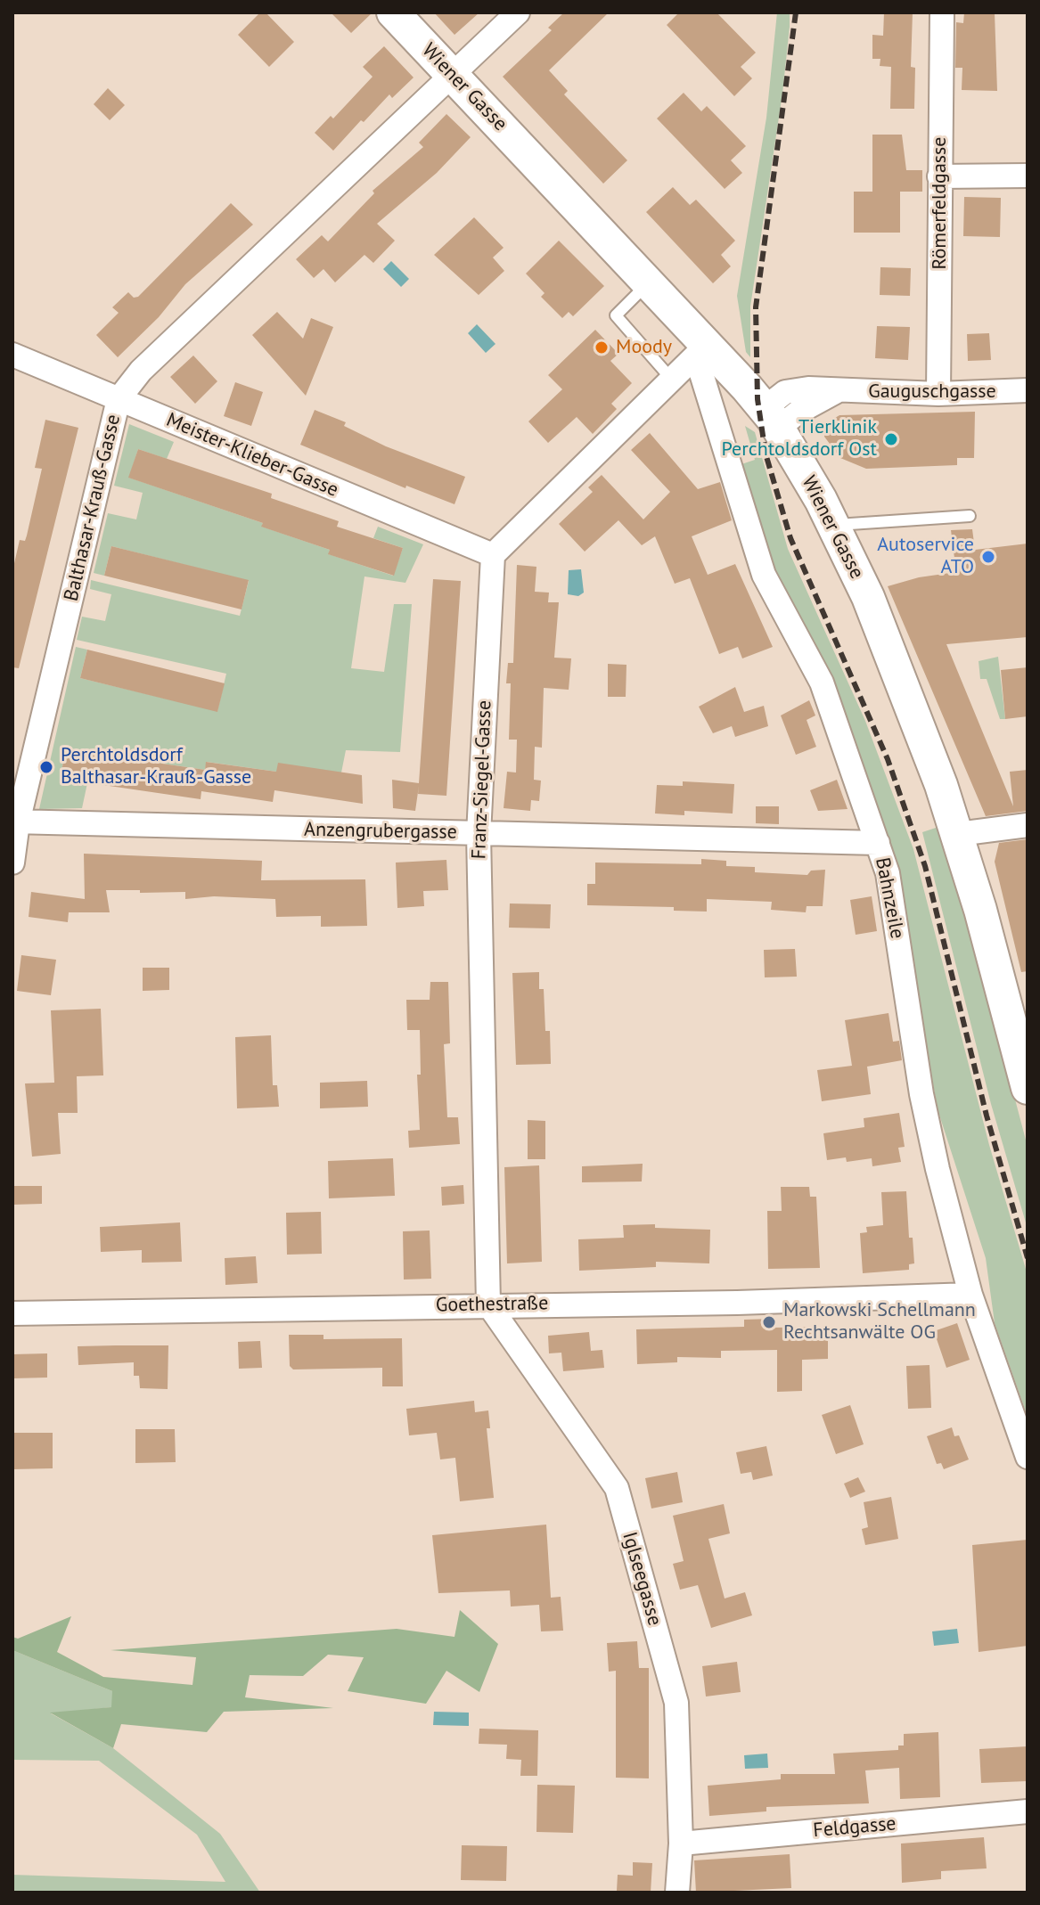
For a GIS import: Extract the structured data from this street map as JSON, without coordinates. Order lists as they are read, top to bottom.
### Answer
{
  "streets": {
    "main road": ["Wiener Gasse"],
    "street": [
      "Römerfeldgasse",
      "Gauguschgasse",
      "Meister-Klieber-Gasse",
      "Balthasar-Krauß-Gasse",
      "Franz-Siegel-Gasse",
      "Anzengrubergasse",
      "Bahnzeile",
      "Goethestraße",
      "Iglseegasse",
      "Feldgasse"
    ]
  },
  "crossings": [
    ["Wiener Gasse", "Gauguschgasse"],
    ["Wiener Gasse", "Balthasar-Krauß-Gasse"],
    ["Wiener Gasse", "Bahnzeile"],
    ["Römerfeldgasse", "Gauguschgasse"],
    ["Meister-Klieber-Gasse", "Balthasar-Krauß-Gasse"],
    ["Meister-Klieber-Gasse", "Franz-Siegel-Gasse"],
    ["Balthasar-Krauß-Gasse", "Anzengrubergasse"],
    ["Franz-Siegel-Gasse", "Anzengrubergasse"],
    ["Franz-Siegel-Gasse", "Goethestraße"],
    ["Franz-Siegel-Gasse", "Iglseegasse"],
    ["Anzengrubergasse", "Bahnzeile"],
    ["Bahnzeile", "Goethestraße"],
    ["Goethestraße", "Iglseegasse"],
    ["Iglseegasse", "Feldgasse"]
  ],
  "places": [
    "Moody",
    "Tierklinik Perchtoldsdorf Ost",
    "Autoservice ATO",
    "Perchtoldsdorf Balthasar-Krauß-Gasse",
    "Markowski Schellmann Rechtsanwälte OG"
  ]
}
